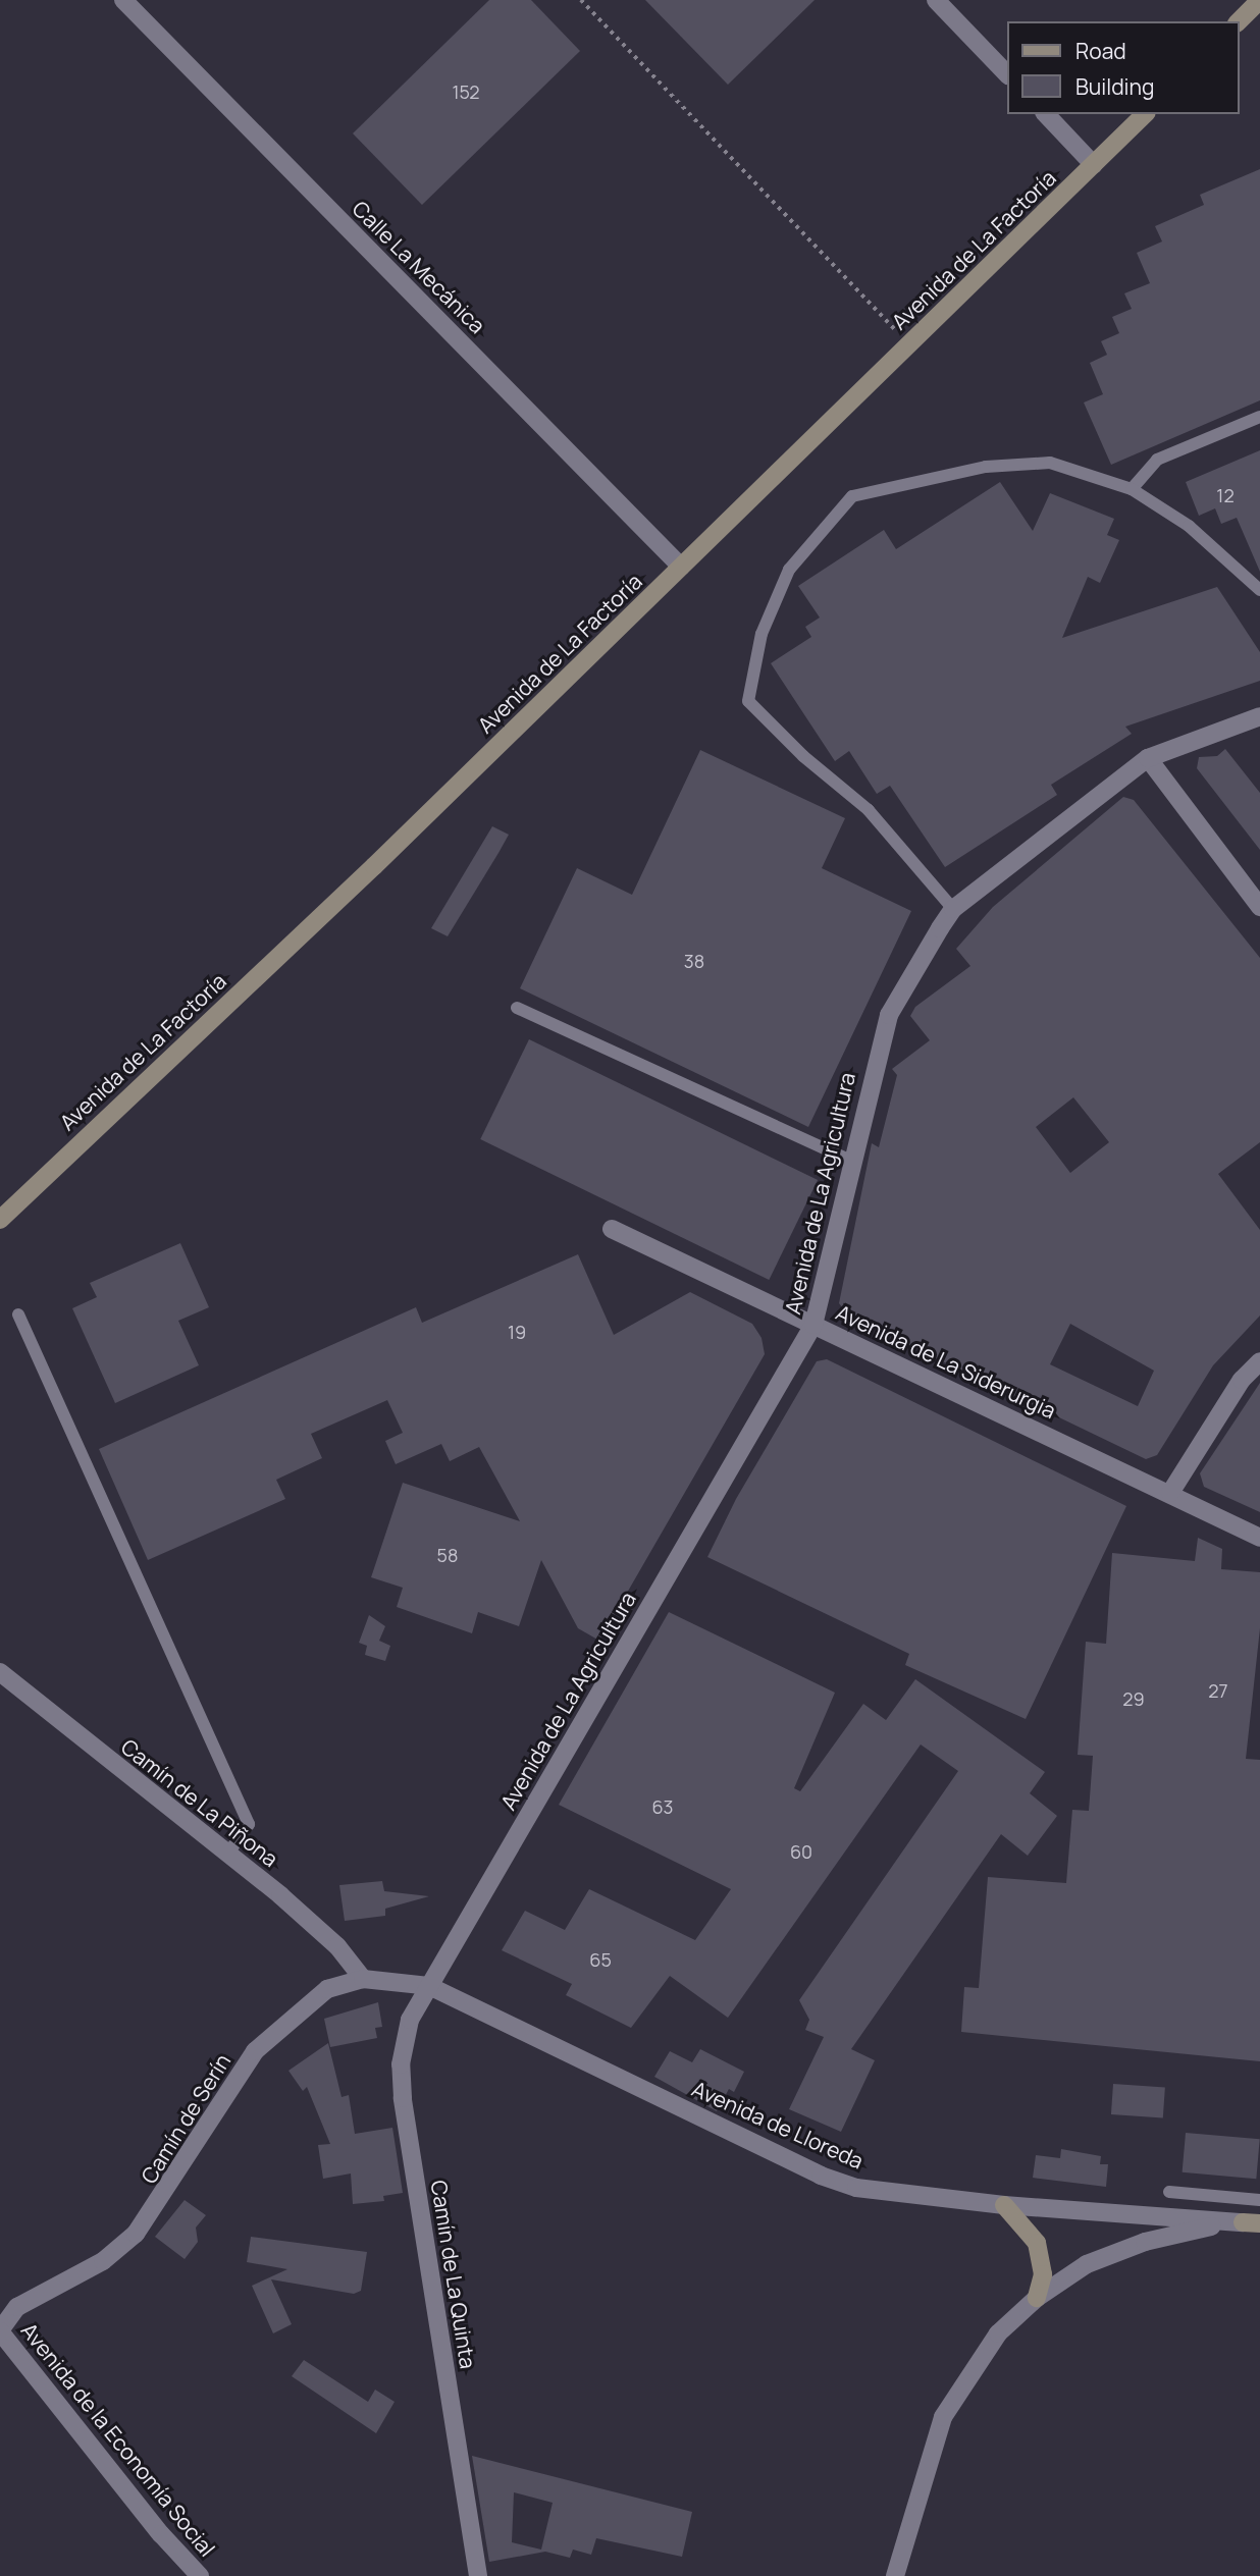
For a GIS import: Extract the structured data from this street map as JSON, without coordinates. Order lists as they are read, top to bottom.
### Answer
{
  "streets": {
    "street": [
      "Avenida de La Factoría",
      "Calle La Mecánica",
      "Avenida de La Agricultura",
      "Avenida de La Siderurgia",
      "Camín de La Piñona",
      "Camín de Serín",
      "Avenida de Lloreda",
      "Camín de La Quinta",
      "Avenida de la Economía Social"
    ]
  },
  "crossings": [
    ["Avenida de La Factoría", "Calle La Mecánica"],
    ["Avenida de La Agricultura", "Avenida de La Siderurgia"],
    ["Avenida de La Agricultura", "Camín de Serín"],
    ["Avenida de La Agricultura", "Avenida de Lloreda"],
    ["Avenida de La Agricultura", "Camín de La Quinta"],
    ["Camín de La Piñona", "Camín de Serín"],
    ["Camín de Serín", "Avenida de Lloreda"],
    ["Camín de Serín", "Camín de La Quinta"],
    ["Camín de Serín", "Avenida de la Economía Social"],
    ["Avenida de Lloreda", "Camín de La Quinta"]
  ],
  "house_numbers": [
    "152",
    "12",
    "38",
    "19",
    "58",
    "27",
    "29",
    "63",
    "60",
    "65"
  ],
  "legend": ["Road", "Building"]
}
